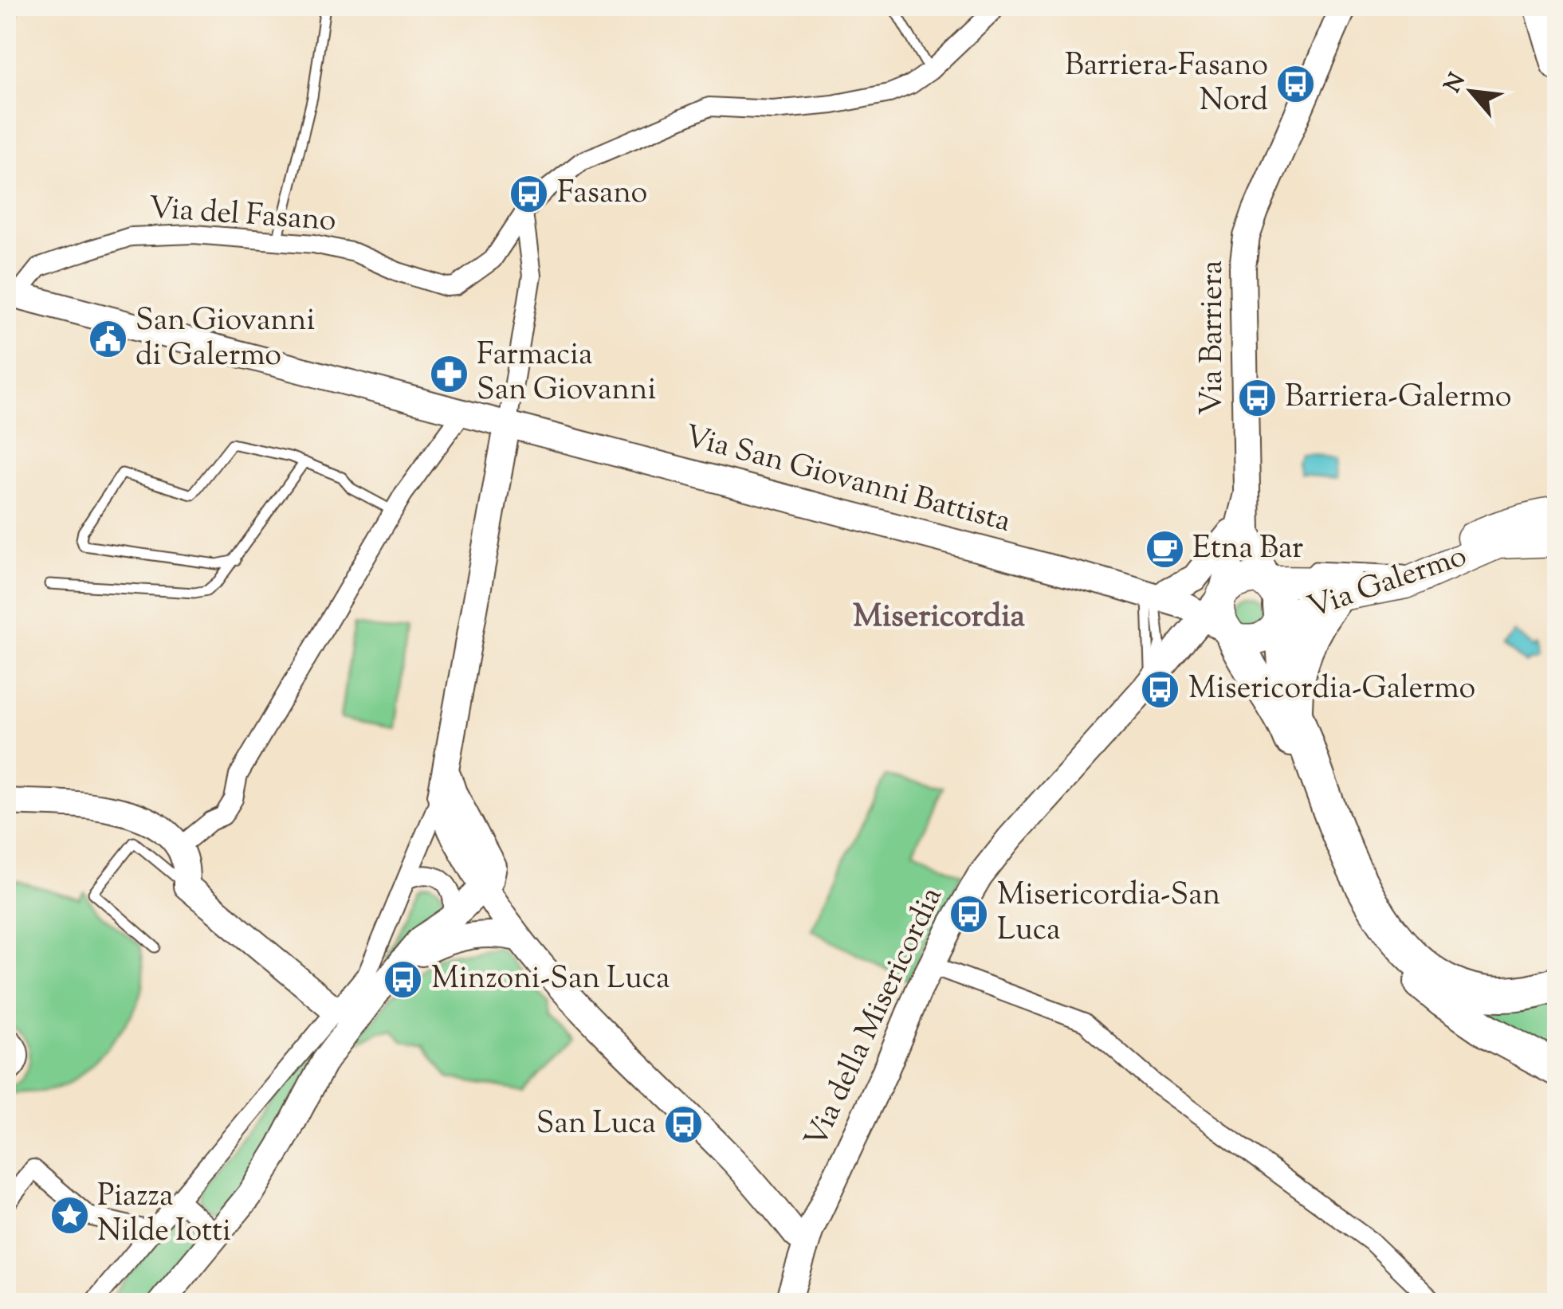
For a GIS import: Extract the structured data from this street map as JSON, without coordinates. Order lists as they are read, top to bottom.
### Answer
{
  "streets": {
    "main road": [
      "Via Barriera",
      "Via San Giovanni Battista",
      "Via Galermo",
      "Via della Misericordia"
    ],
    "street": ["Via del Fasano"]
  },
  "crossings": [
    ["Via del Fasano", "Via San Giovanni Battista"]
  ],
  "districts": ["Misericordia"],
  "places": {
    "bus stop": [
      "Barriera-Fasano Nord",
      "Fasano",
      "Barriera-Galermo",
      "Misericordia-Galermo",
      "Misericordia-San Luca",
      "Minzoni-San Luca",
      "San Luca"
    ],
    "public building": ["San Giovanni di Galermo"],
    "pharmacy": ["Farmacia San Giovanni"],
    "cafe": ["Etna Bar"],
    "place": ["Piazza Nilde Iotti"]
  },
  "north": "top left"
}
